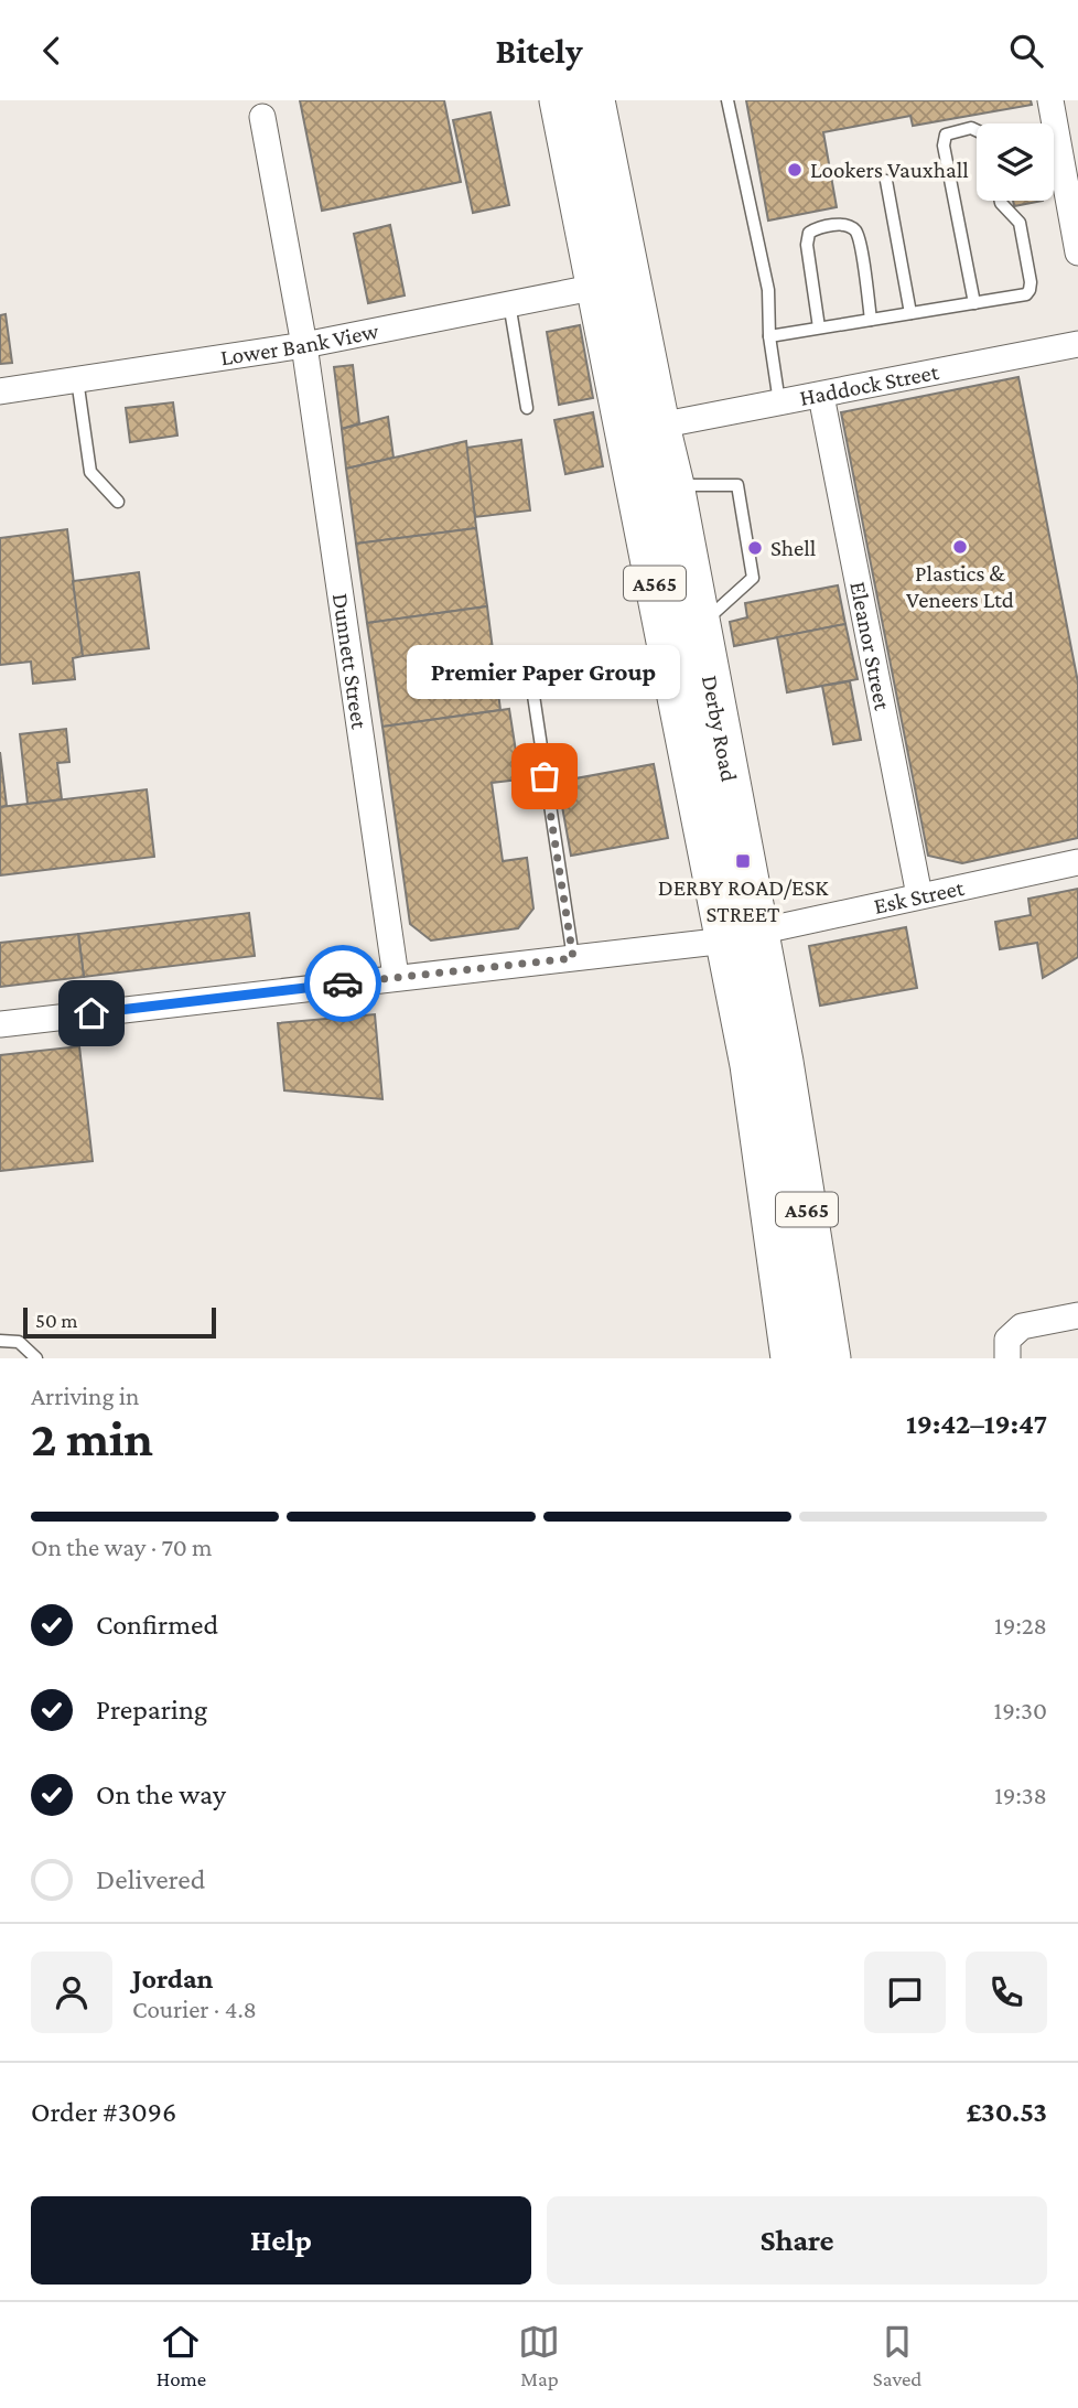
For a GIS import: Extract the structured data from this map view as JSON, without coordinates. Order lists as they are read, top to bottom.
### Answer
{
  "streets": {
    "highway": ["A565", "Derby Road"],
    "street": [
      "Lower Bank View",
      "Haddock Street",
      "Eleanor Street",
      "Dunnett Street",
      "Esk Street"
    ]
  },
  "crossings": [
    ["Lower Bank View", "Dunnett Street"],
    ["Lower Bank View", "Derby Road"],
    ["Haddock Street", "Eleanor Street"],
    ["Haddock Street", "Derby Road"],
    ["Eleanor Street", "Esk Street"],
    ["Dunnett Street", "Esk Street"],
    ["Derby Road", "Esk Street"]
  ],
  "places": {
    "other": [
      "Lookers Vauxhall",
      "Plastics & Veneers Ltd",
      "Shell",
      "Premier Paper Group"
    ],
    "transit": ["DERBY ROAD/ESK STREET"]
  },
  "scale_bar": "50 m",
  "page": {
    "header": "Bitely",
    "bubble": "Premier Paper Group",
    "scale": "50 m",
    "heading": ["2 min", "Arriving in", "19:42–19:47"],
    "panel": [
      "Jordan",
      "Courier · 4.8",
      "Order #3096",
      "£30.53"
    ],
    "bar": "On the way · 70 m",
    "list": [
      ["Confirmed", "19:28"],
      ["Preparing", "19:30"],
      ["On the way", "19:38"],
      "Delivered"
    ],
    "buttons": ["Help", "Share"],
    "tabs": ["Home", "Map", "Saved"]
  }
}
